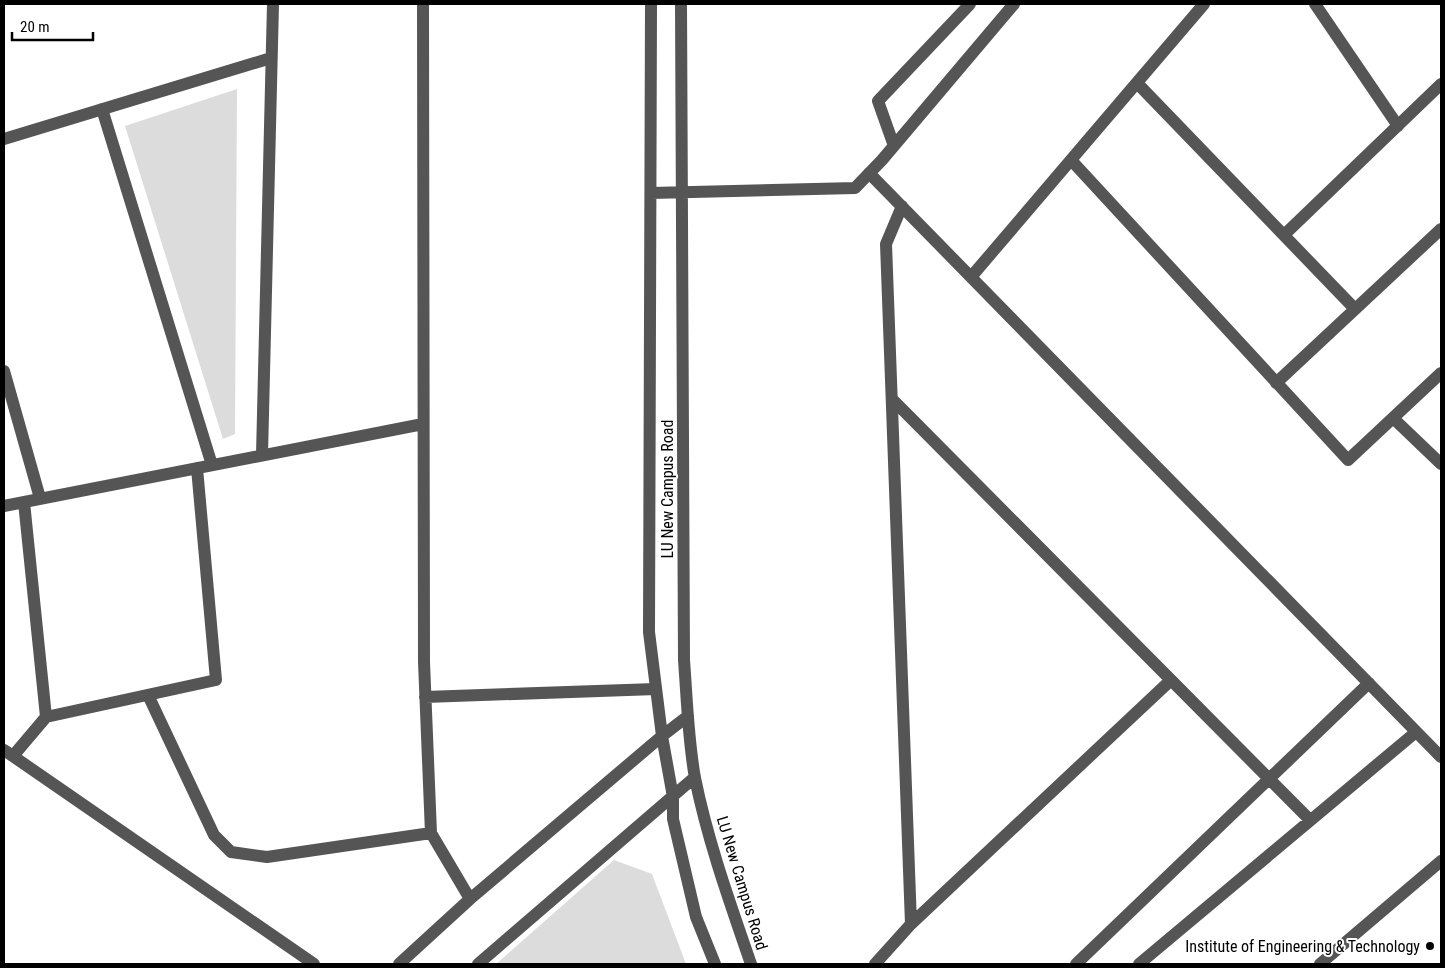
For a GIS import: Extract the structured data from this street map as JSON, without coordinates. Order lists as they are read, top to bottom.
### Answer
{
  "streets": {
    "street": ["LU New Campus Road"]
  },
  "places": ["Institute of Engineering & Technology"],
  "scale_bar": "20 m"
}
